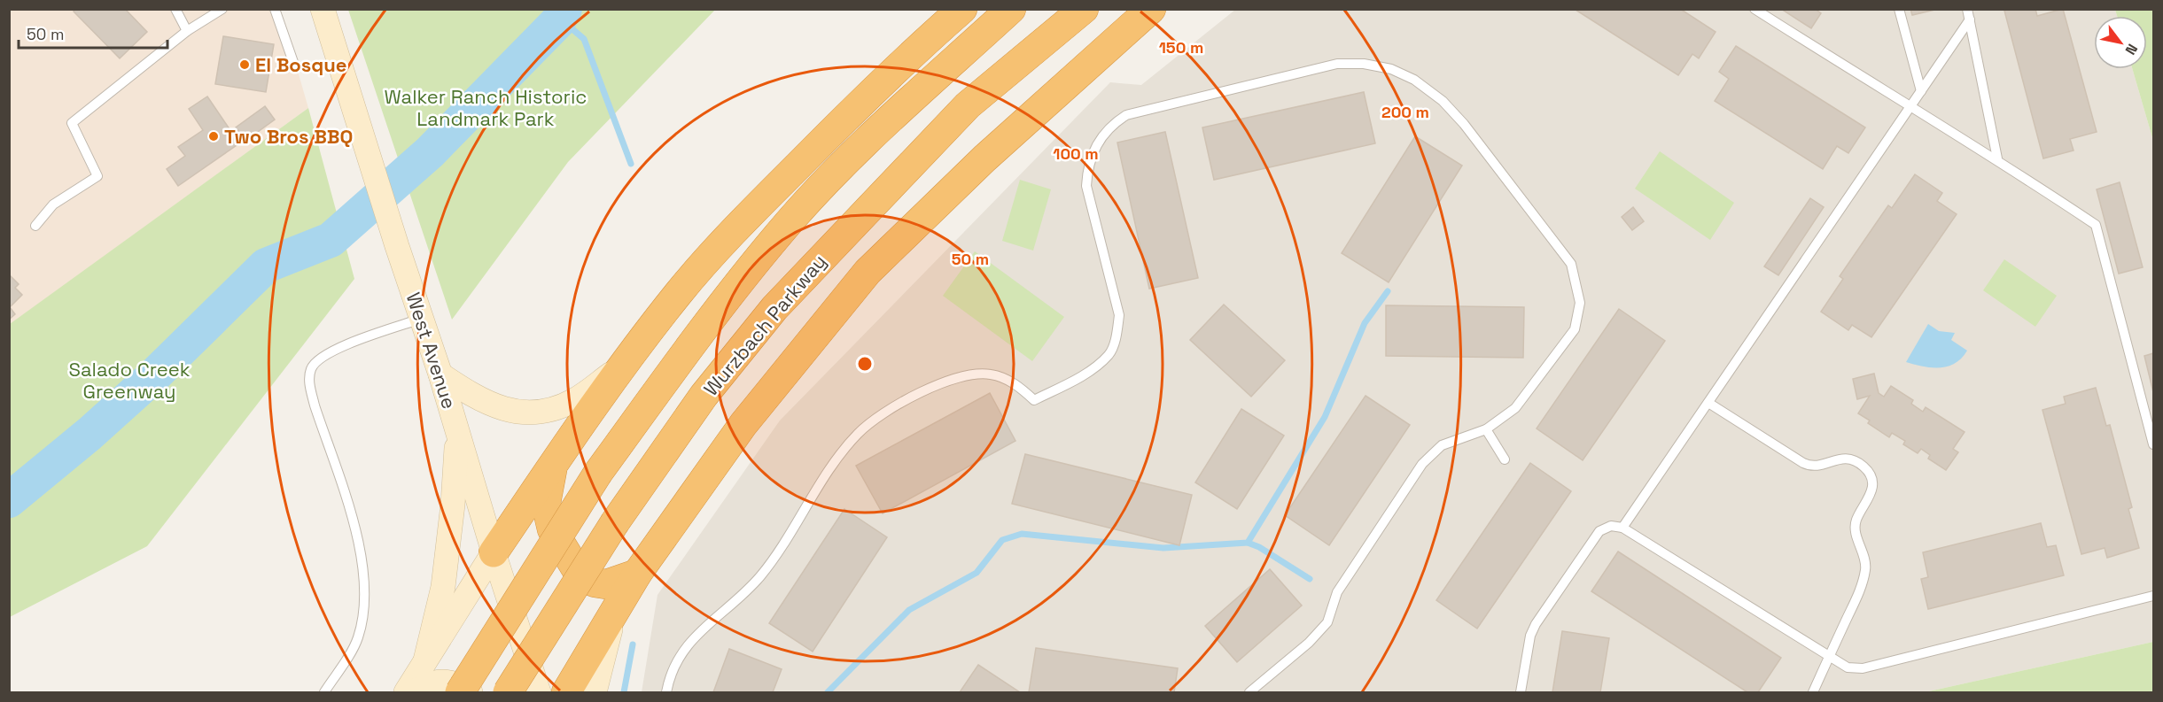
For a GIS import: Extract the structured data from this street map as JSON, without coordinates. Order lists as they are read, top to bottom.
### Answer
{
  "streets": {
    "highway": ["Wurzbach Parkway"],
    "main road": ["West Avenue"]
  },
  "parks": ["Walker Ranch Historic Landmark Park", "Salado Creek Greenway"],
  "places": ["El Bosque", "Two Bros BBQ"],
  "scale_bar": "50 m",
  "north": "bottom right",
  "rings": [
    "150 m",
    "200 m",
    "100 m",
    "50 m"
  ]
}
